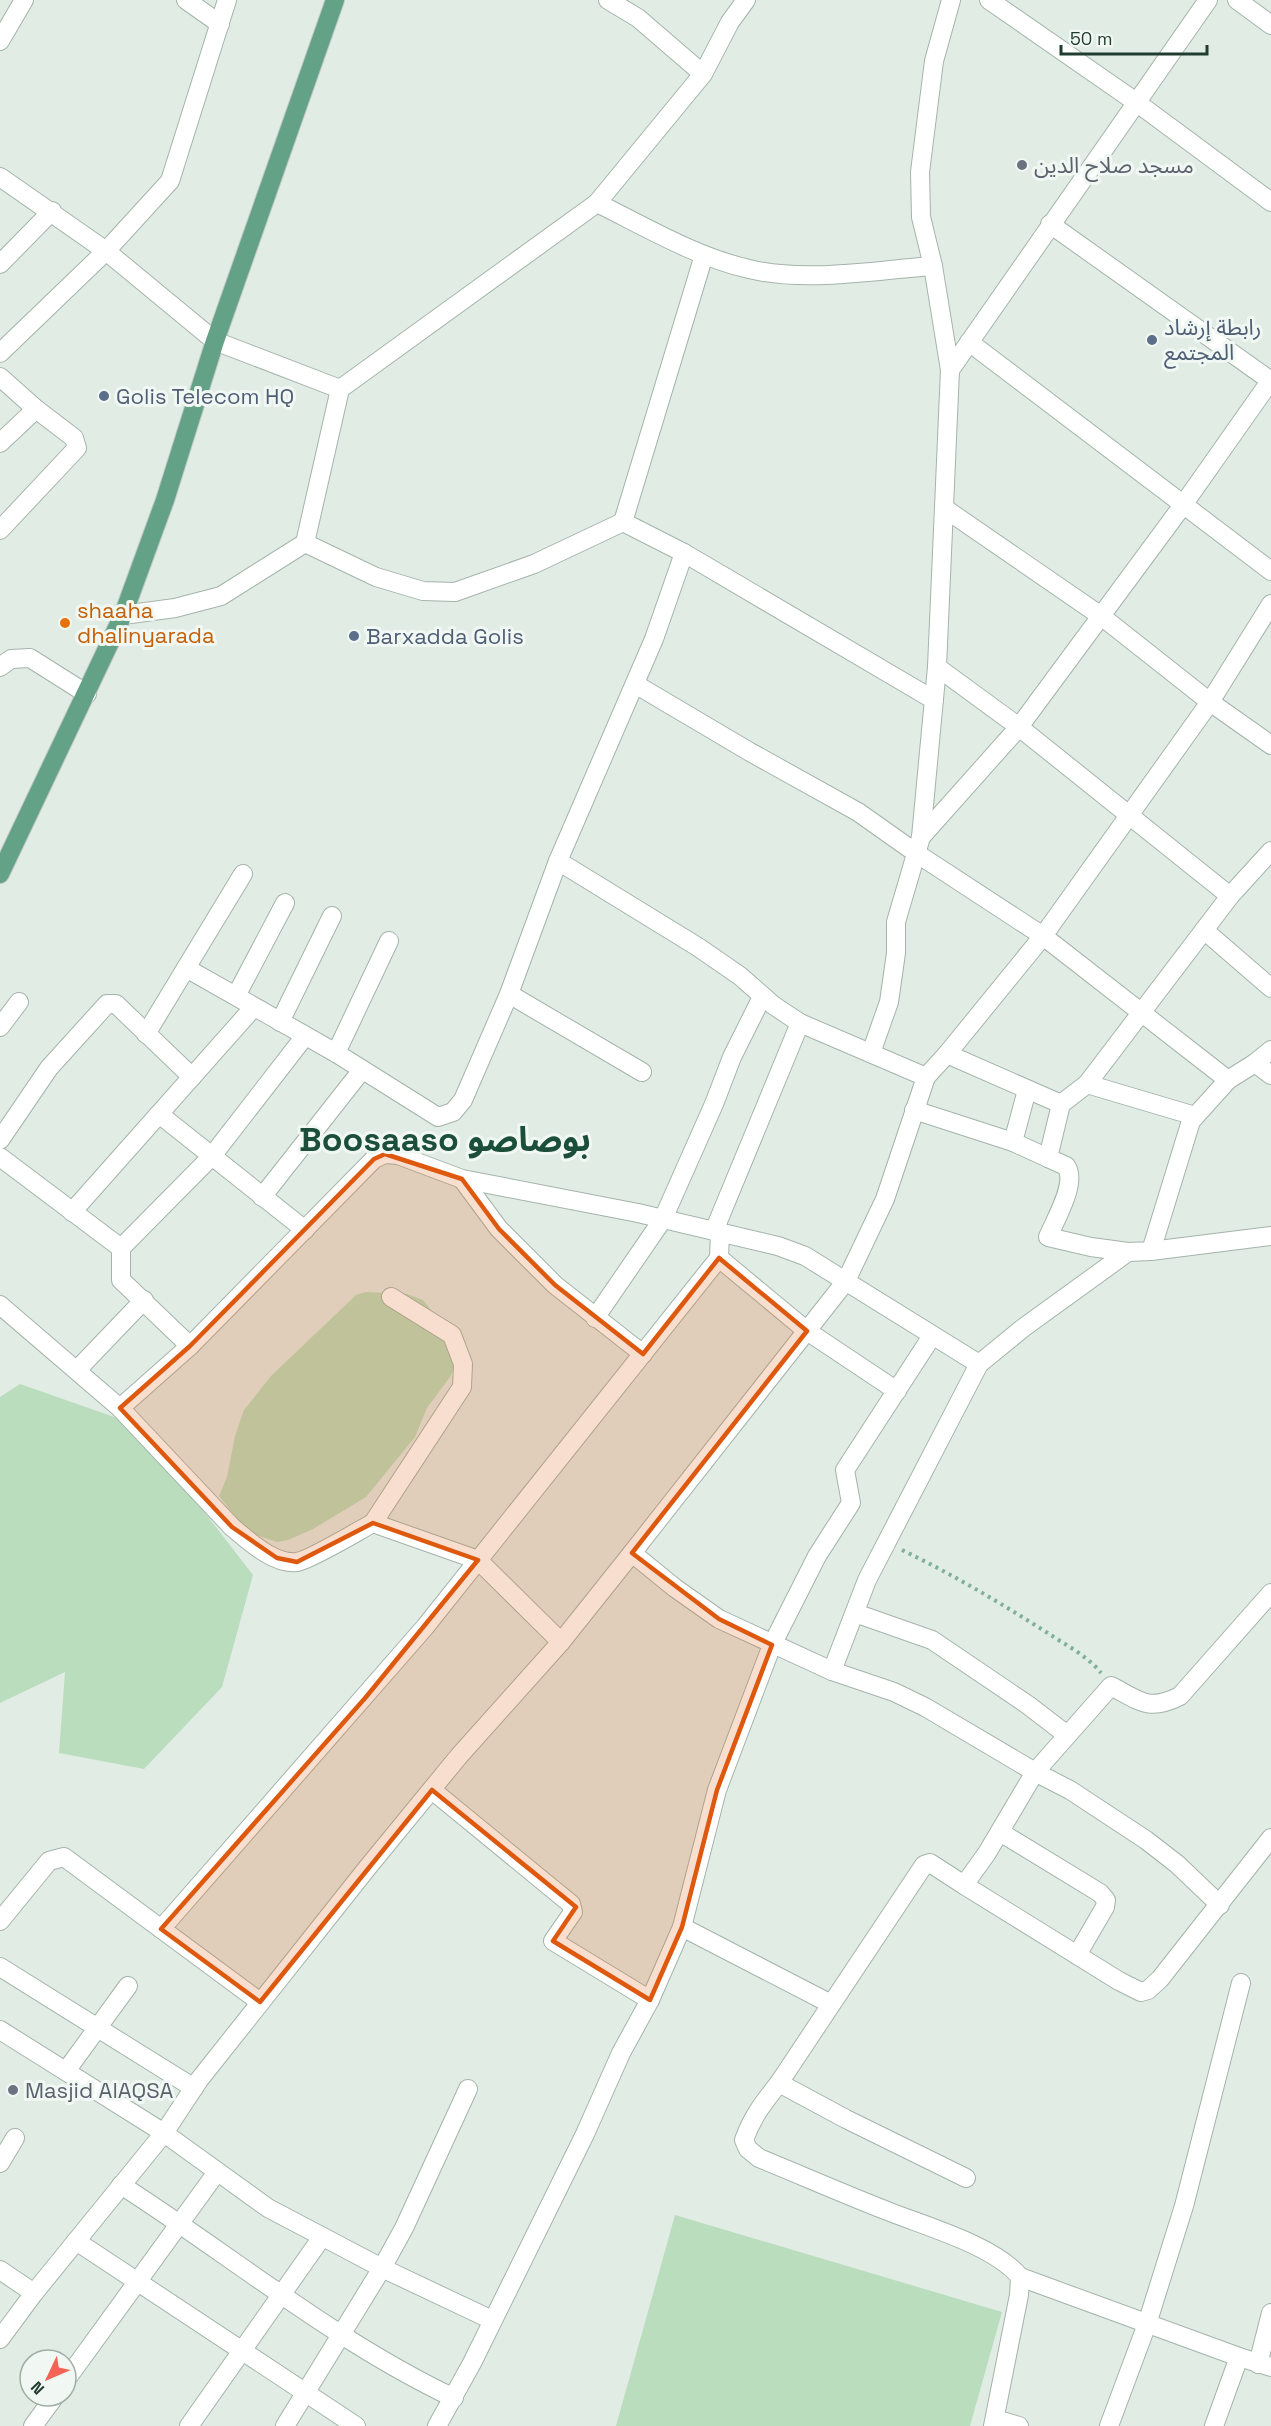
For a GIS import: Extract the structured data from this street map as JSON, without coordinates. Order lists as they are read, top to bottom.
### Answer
{
  "districts": ["Boosaaso بوصاصو"],
  "places": [
    "مسجد صلاح الدين",
    "رابطة إرشاد المجتمع",
    "Golis Telecom HQ",
    "shaaha dhalinyarada",
    "Barxadda Golis",
    "Masjid AlAQSA"
  ],
  "scale_bar": "50 m",
  "north": "bottom left"
}
